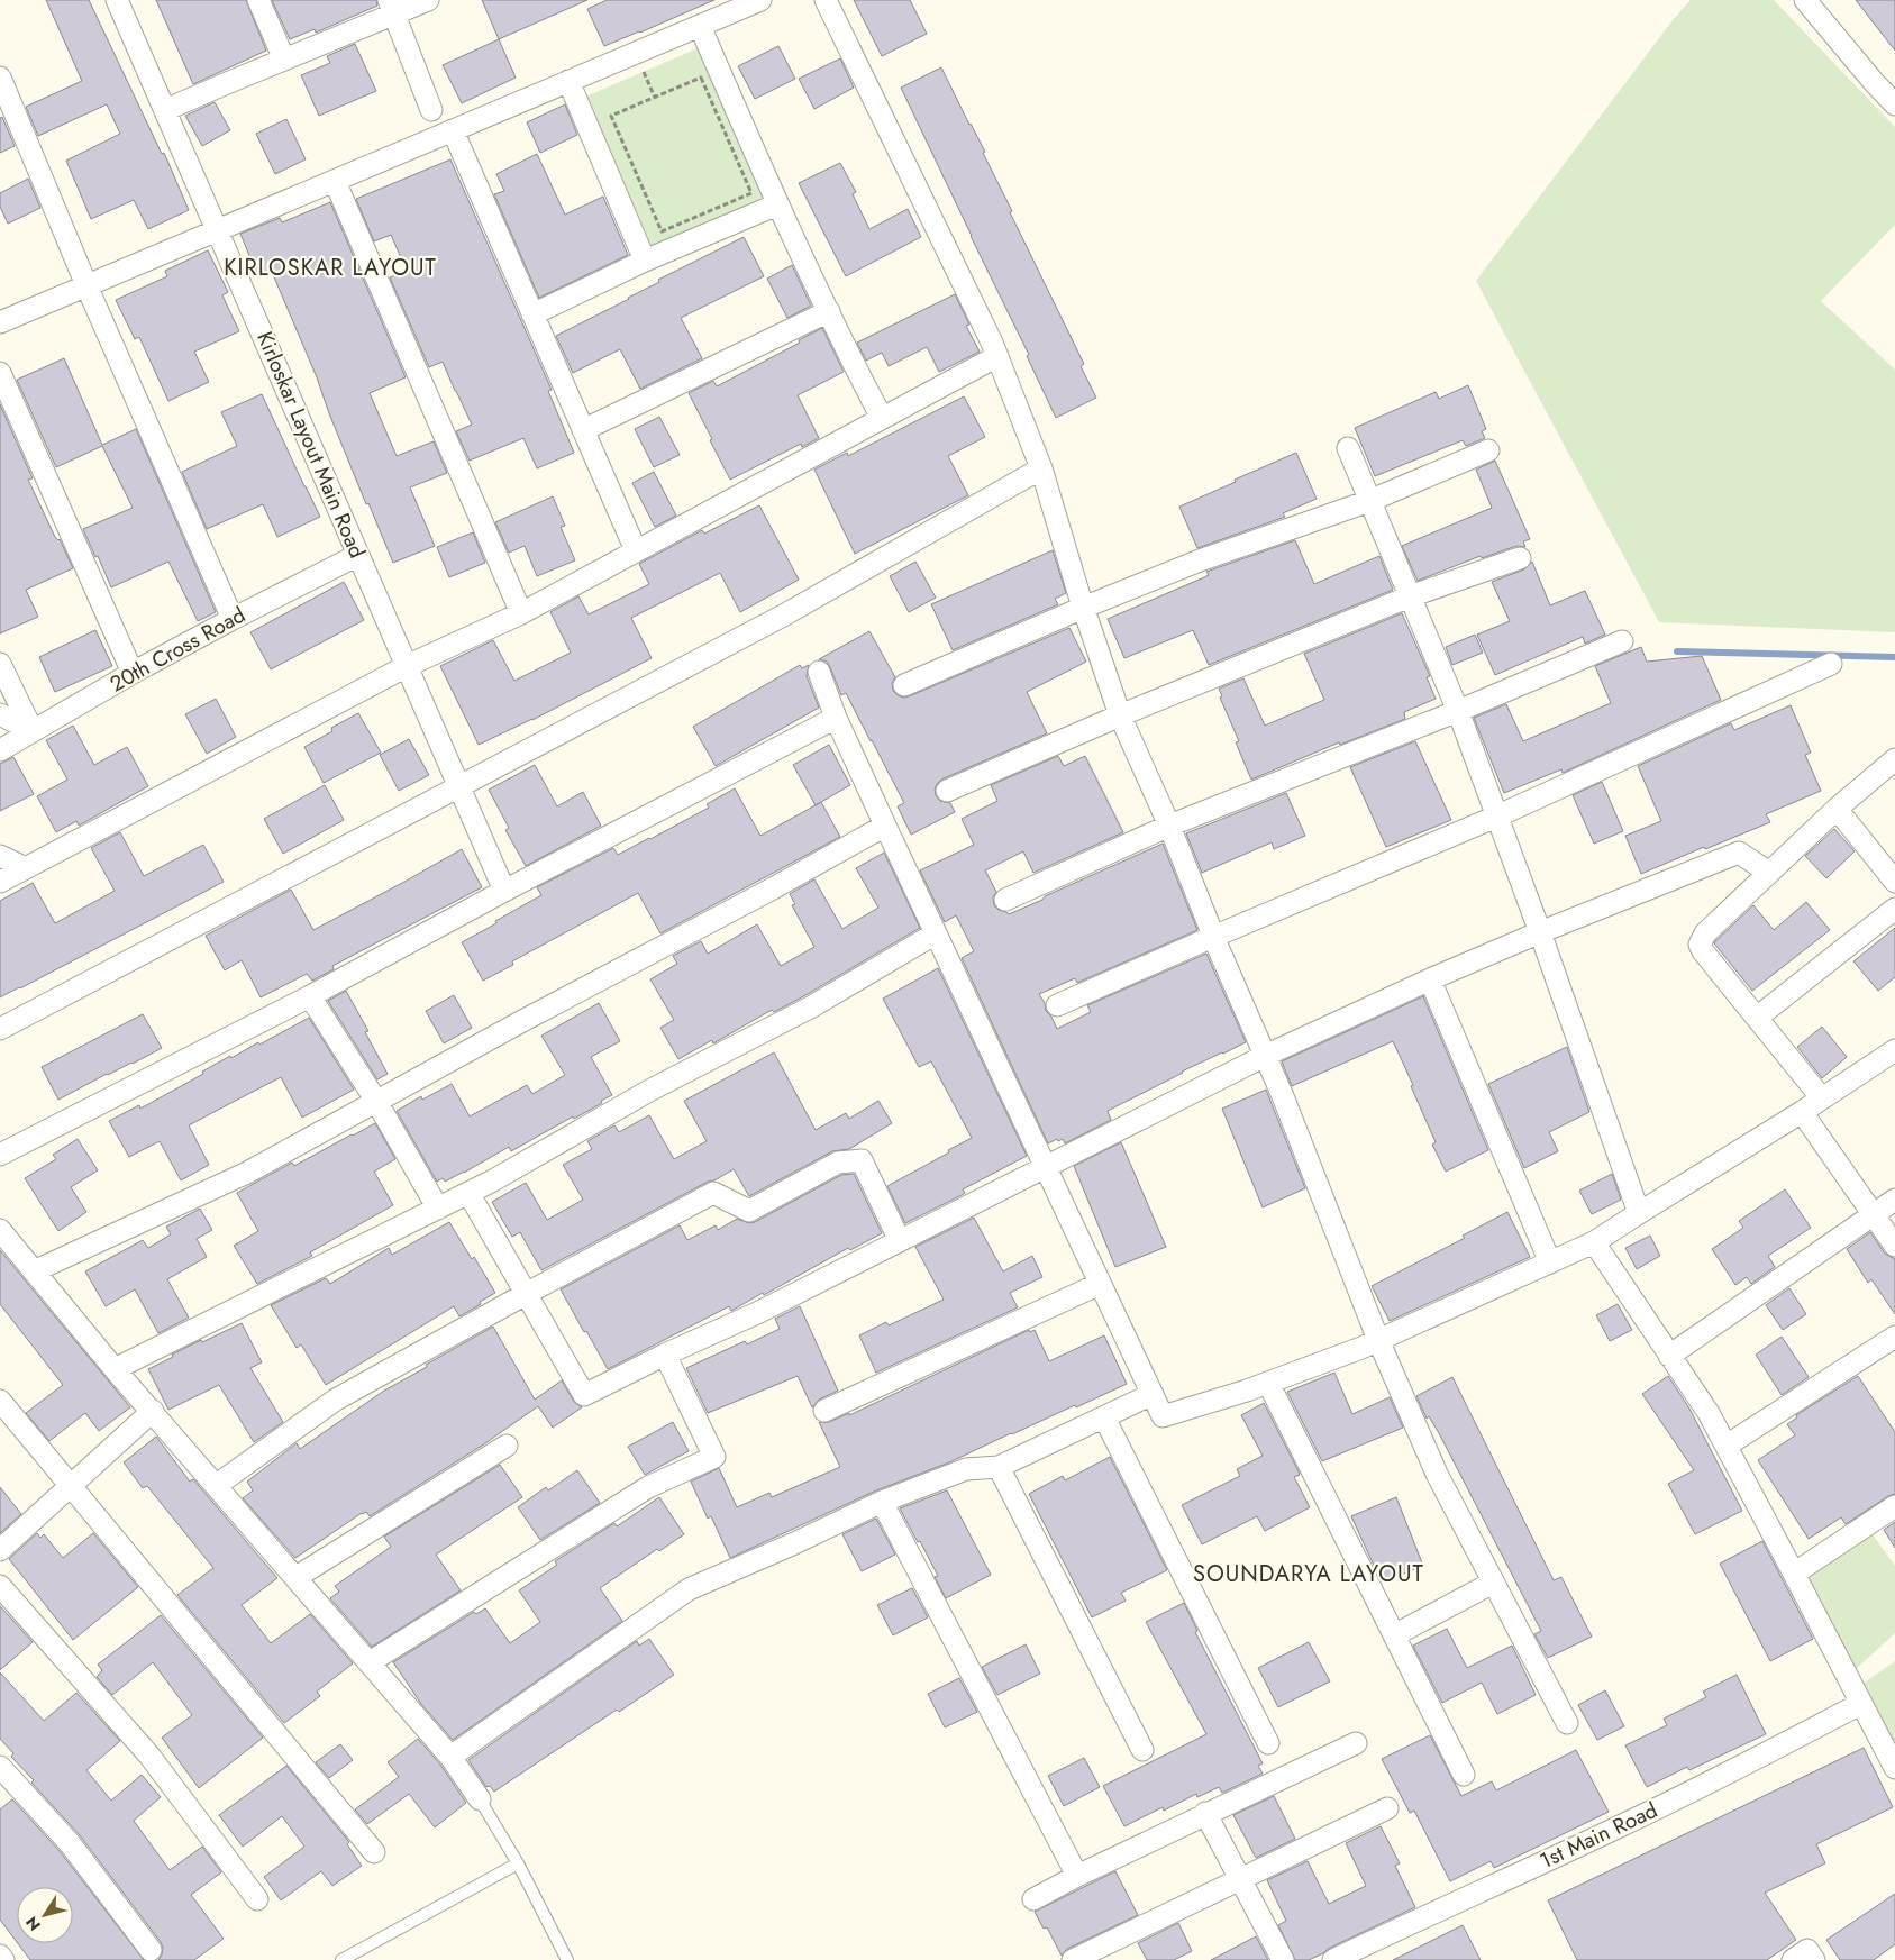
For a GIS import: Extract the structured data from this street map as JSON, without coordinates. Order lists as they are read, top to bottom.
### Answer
{
  "streets": {
    "street": ["Kirloskar Layout Main Road", "20th Cross Road", "1st Main Road"]
  },
  "crossings": [
    ["Kirloskar Layout Main Road", "20th Cross Road"]
  ],
  "districts": ["KIRLOSKAR LAYOUT", "SOUNDARYA LAYOUT"],
  "north": "bottom left"
}
